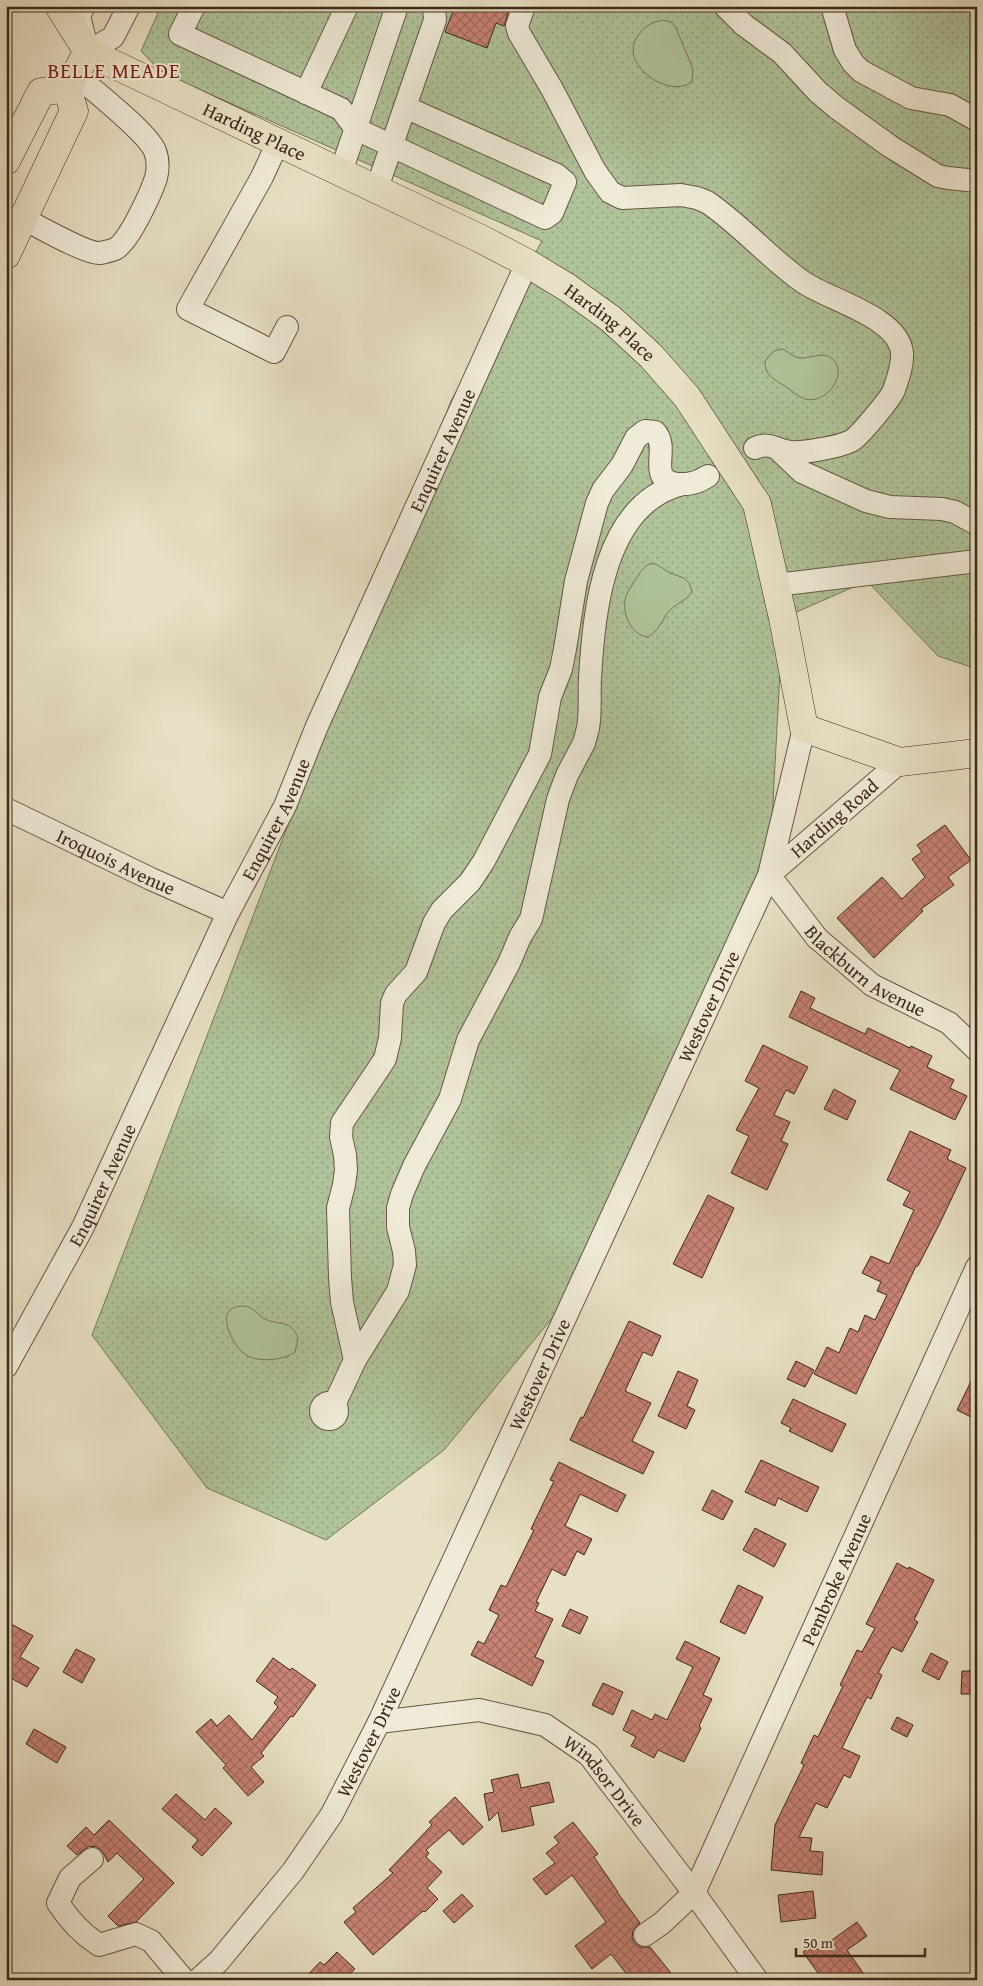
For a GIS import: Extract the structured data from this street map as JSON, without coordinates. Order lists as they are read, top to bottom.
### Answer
{
  "streets": {
    "main road": ["Harding Place"],
    "street": [
      "Enquirer Avenue",
      "Harding Road",
      "Iroquois Avenue",
      "Blackburn Avenue",
      "Westover Drive",
      "Pembroke Avenue",
      "Windsor Drive"
    ]
  },
  "crossings": [
    ["Harding Place", "Enquirer Avenue"],
    ["Harding Place", "Westover Drive"],
    ["Enquirer Avenue", "Iroquois Avenue"],
    ["Harding Road", "Blackburn Avenue"],
    ["Harding Road", "Westover Drive"],
    ["Blackburn Avenue", "Westover Drive"],
    ["Westover Drive", "Windsor Drive"],
    ["Pembroke Avenue", "Windsor Drive"]
  ],
  "districts": ["BELLE MEADE"],
  "scale_bar": "50 m"
}
